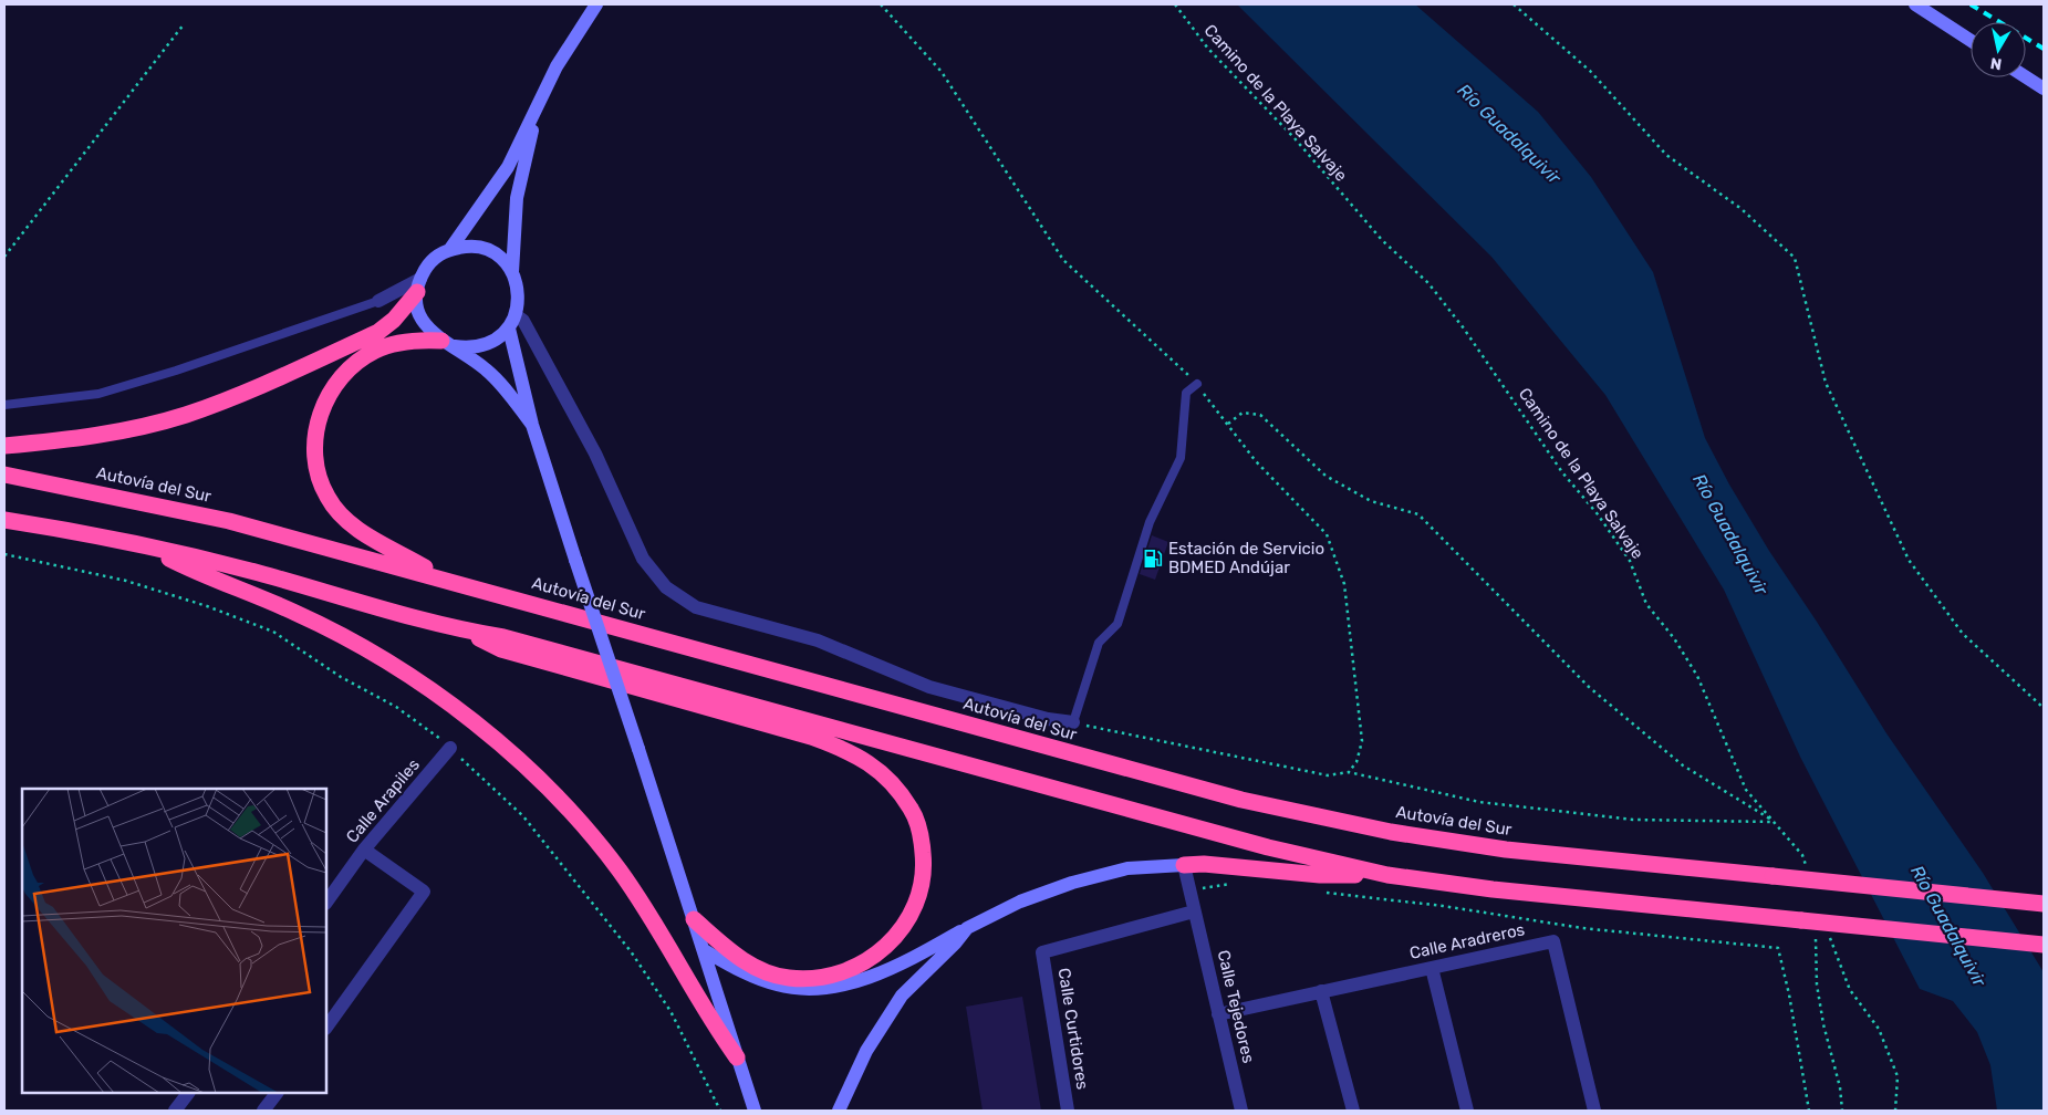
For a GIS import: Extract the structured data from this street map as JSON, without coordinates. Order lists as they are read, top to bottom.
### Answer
{
  "streets": {
    "highway": ["Autovía del Sur"],
    "street": [
      "Calle Arapiles",
      "Calle Aradreros",
      "Calle Tejedores",
      "Calle Curtidores"
    ],
    "path": ["Camino de la Playa Salvaje"]
  },
  "crossings": [
    ["Calle Aradreros", "Calle Tejedores"],
    ["Calle Tejedores", "Calle Curtidores"]
  ],
  "water": ["Río Guadalquivir"],
  "places": {
    "fuel station": ["Estación de Servicio BDMED Andújar"]
  },
  "north": "bottom"
}
